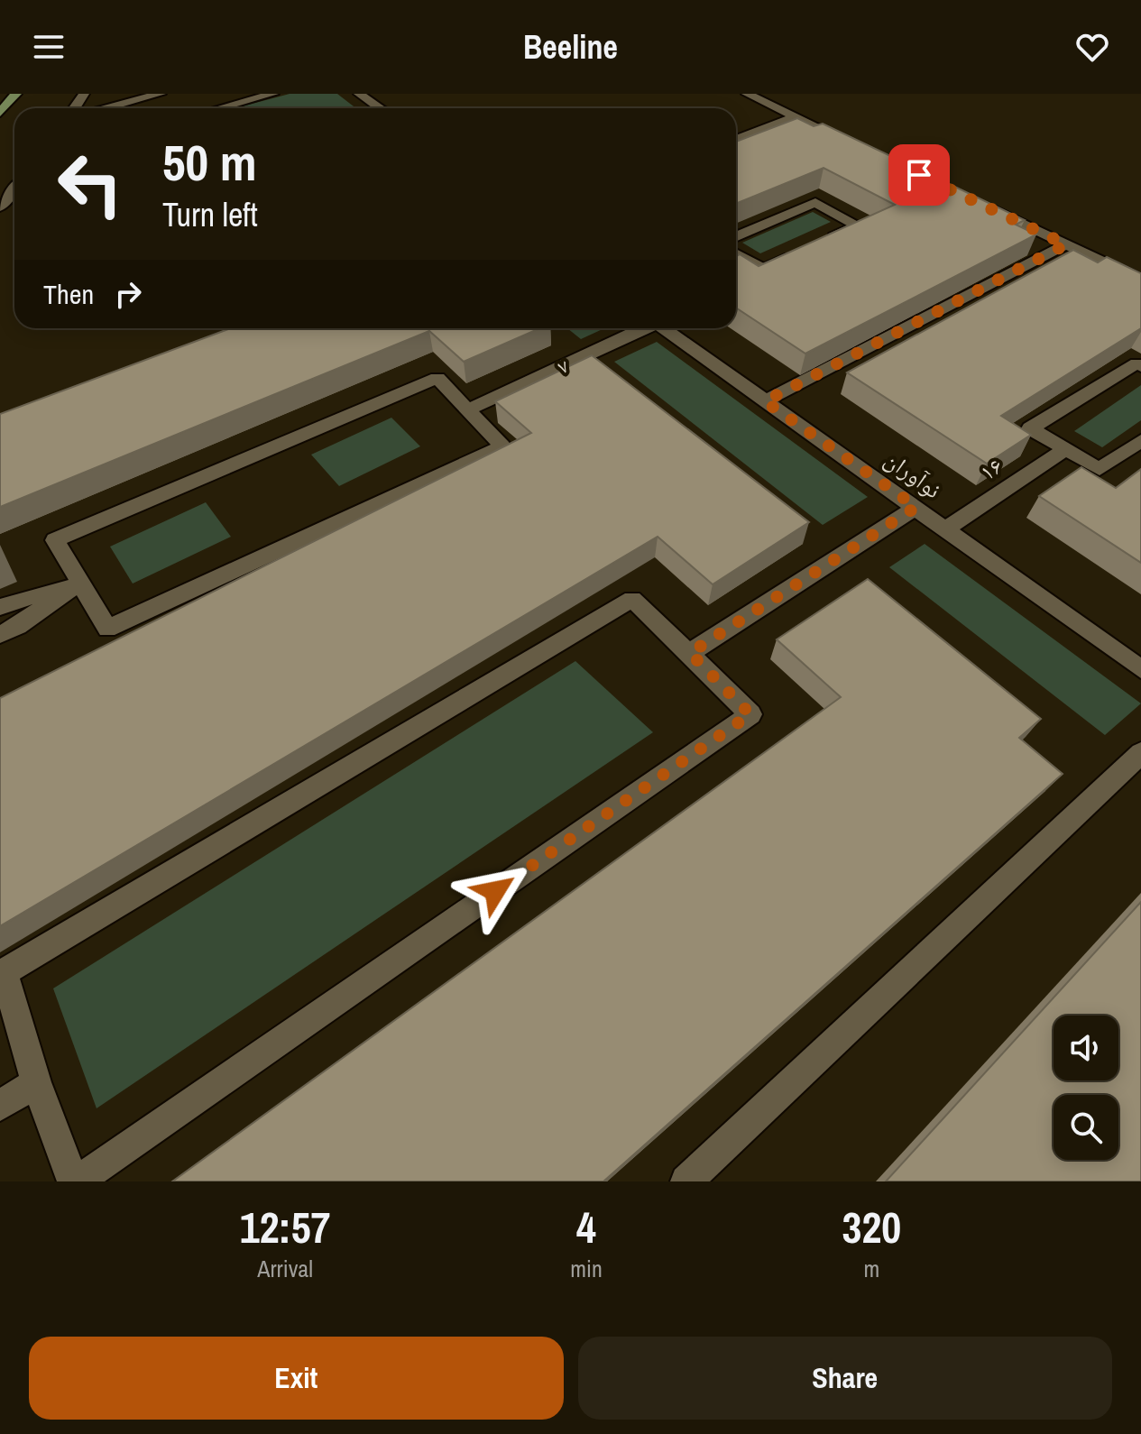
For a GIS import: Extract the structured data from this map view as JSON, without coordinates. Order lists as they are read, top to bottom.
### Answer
{
  "streets": {
    "street": ["۷", "۱۶", "نوآوران"]
  },
  "crossings": [
    ["۱۶", "نوآوران"]
  ],
  "page": {
    "header": "Beeline",
    "turn": ["50 m", "Turn left"],
    "then": "Then",
    "eta": [
      "12:57",
      "Arrival",
      "4",
      "min",
      "320",
      "m"
    ],
    "buttons": ["Exit", "Share"]
  }
}
